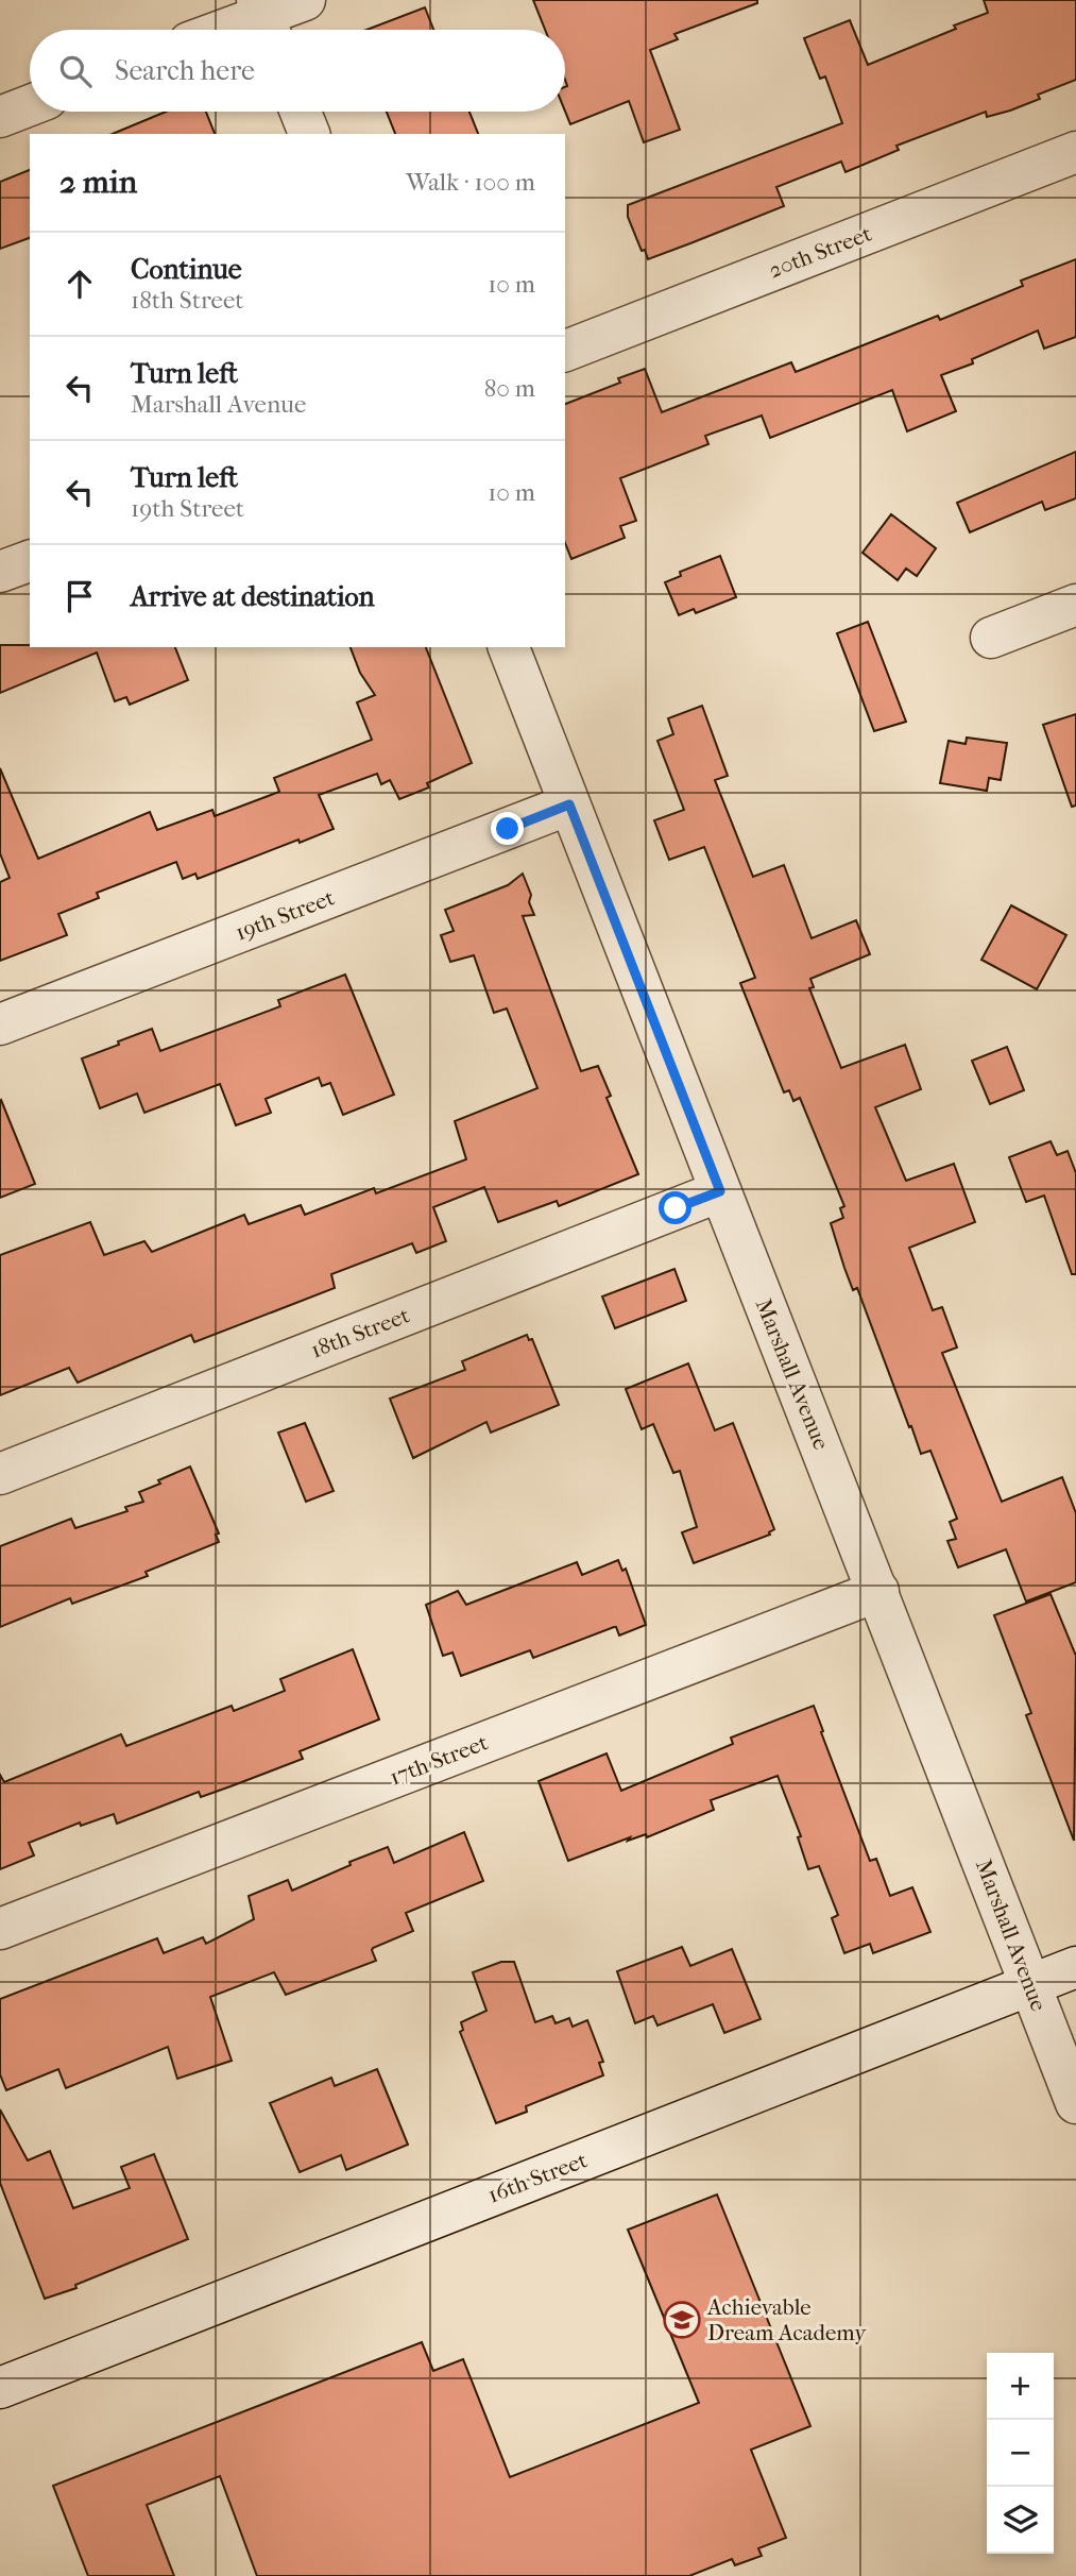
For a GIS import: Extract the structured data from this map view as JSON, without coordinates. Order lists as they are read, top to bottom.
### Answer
{
  "streets": {
    "street": [
      "20th Street",
      "19th Street",
      "18th Street",
      "Marshall Avenue",
      "17th Street",
      "16th Street"
    ]
  },
  "crossings": [
    ["19th Street", "Marshall Avenue"],
    ["18th Street", "Marshall Avenue"],
    ["Marshall Avenue", "17th Street"],
    ["Marshall Avenue", "16th Street"]
  ],
  "places": {
    "school or university": ["Achievable Dream Academy"]
  },
  "page": {
    "search": "Search here",
    "heading": ["2 min", "Walk · 100 m"],
    "list": [
      ["Continue", "18th Street", "10 m"],
      ["Turn left", "Marshall Avenue", "80 m"],
      ["Turn left", "19th Street", "10 m"],
      "Arrive at destination"
    ],
    "map_buttons": ["+", "−"]
  }
}
